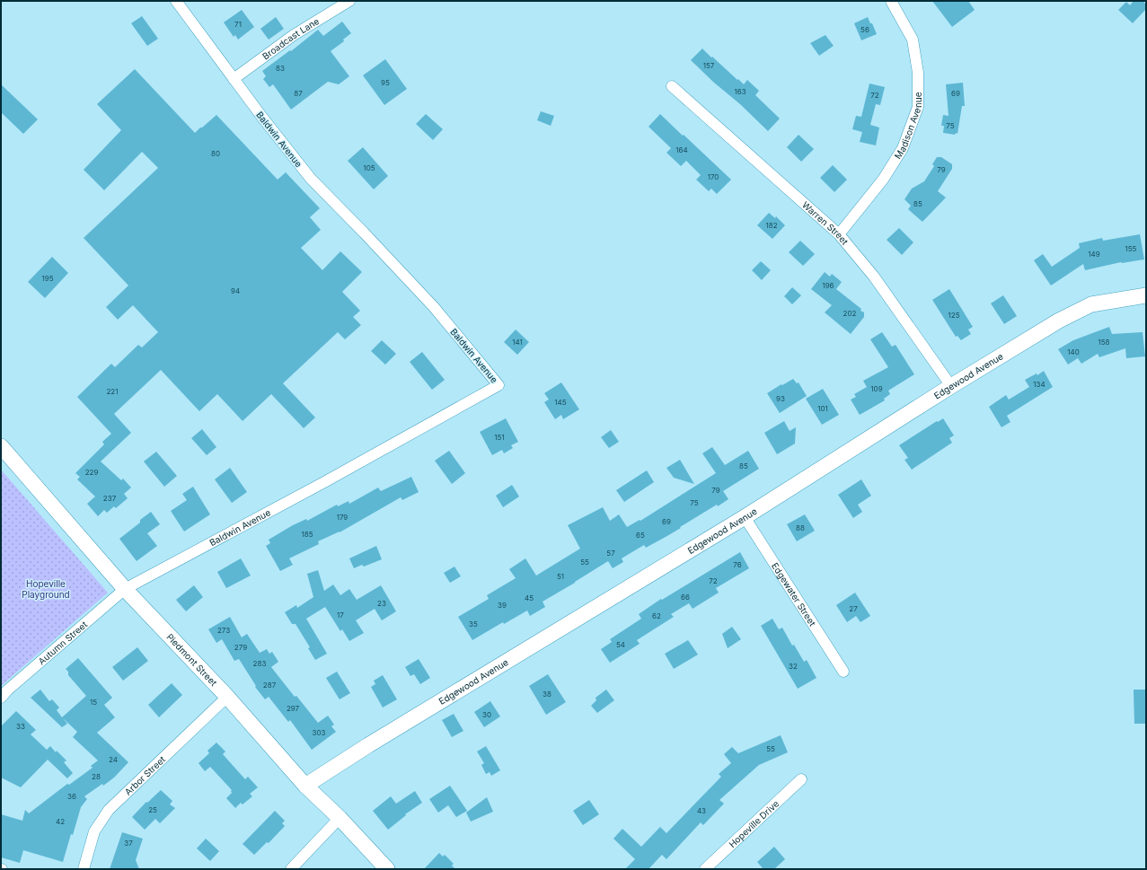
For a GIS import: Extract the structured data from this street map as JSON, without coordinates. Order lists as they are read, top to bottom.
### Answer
{
  "streets": {
    "street": [
      "Broadcast Lane",
      "Madison Avenue",
      "Baldwin Avenue",
      "Warren Street",
      "Edgewood Avenue",
      "Edgewater Street",
      "Autumn Street",
      "Piedmont Street",
      "Arbor Street",
      "Hopeville Drive"
    ]
  },
  "crossings": [
    ["Broadcast Lane", "Baldwin Avenue"],
    ["Madison Avenue", "Warren Street"],
    ["Baldwin Avenue", "Autumn Street"],
    ["Baldwin Avenue", "Piedmont Street"],
    ["Warren Street", "Edgewood Avenue"],
    ["Edgewood Avenue", "Edgewater Street"],
    ["Edgewood Avenue", "Piedmont Street"],
    ["Autumn Street", "Piedmont Street"],
    ["Piedmont Street", "Arbor Street"]
  ],
  "parks": ["Hopeville Playground"],
  "house_numbers": [
    "71",
    "56",
    "157",
    "83",
    "95",
    "163",
    "87",
    "69",
    "72",
    "75",
    "164",
    "80",
    "105",
    "79",
    "170",
    "85",
    "182",
    "155",
    "149",
    "195",
    "196",
    "94",
    "202",
    "125",
    "141",
    "158",
    "140",
    "134",
    "109",
    "221",
    "93",
    "145",
    "101",
    "151",
    "85",
    "229",
    "79",
    "237",
    "75",
    "179",
    "69",
    "88",
    "185",
    "65",
    "57",
    "55",
    "76",
    "51",
    "72",
    "66",
    "45",
    "23",
    "39",
    "27",
    "17",
    "62",
    "35",
    "273",
    "54",
    "279",
    "283",
    "32",
    "287",
    "38",
    "15",
    "297",
    "30",
    "33",
    "303",
    "55",
    "24",
    "28",
    "36",
    "25",
    "43",
    "42",
    "37"
  ]
}
